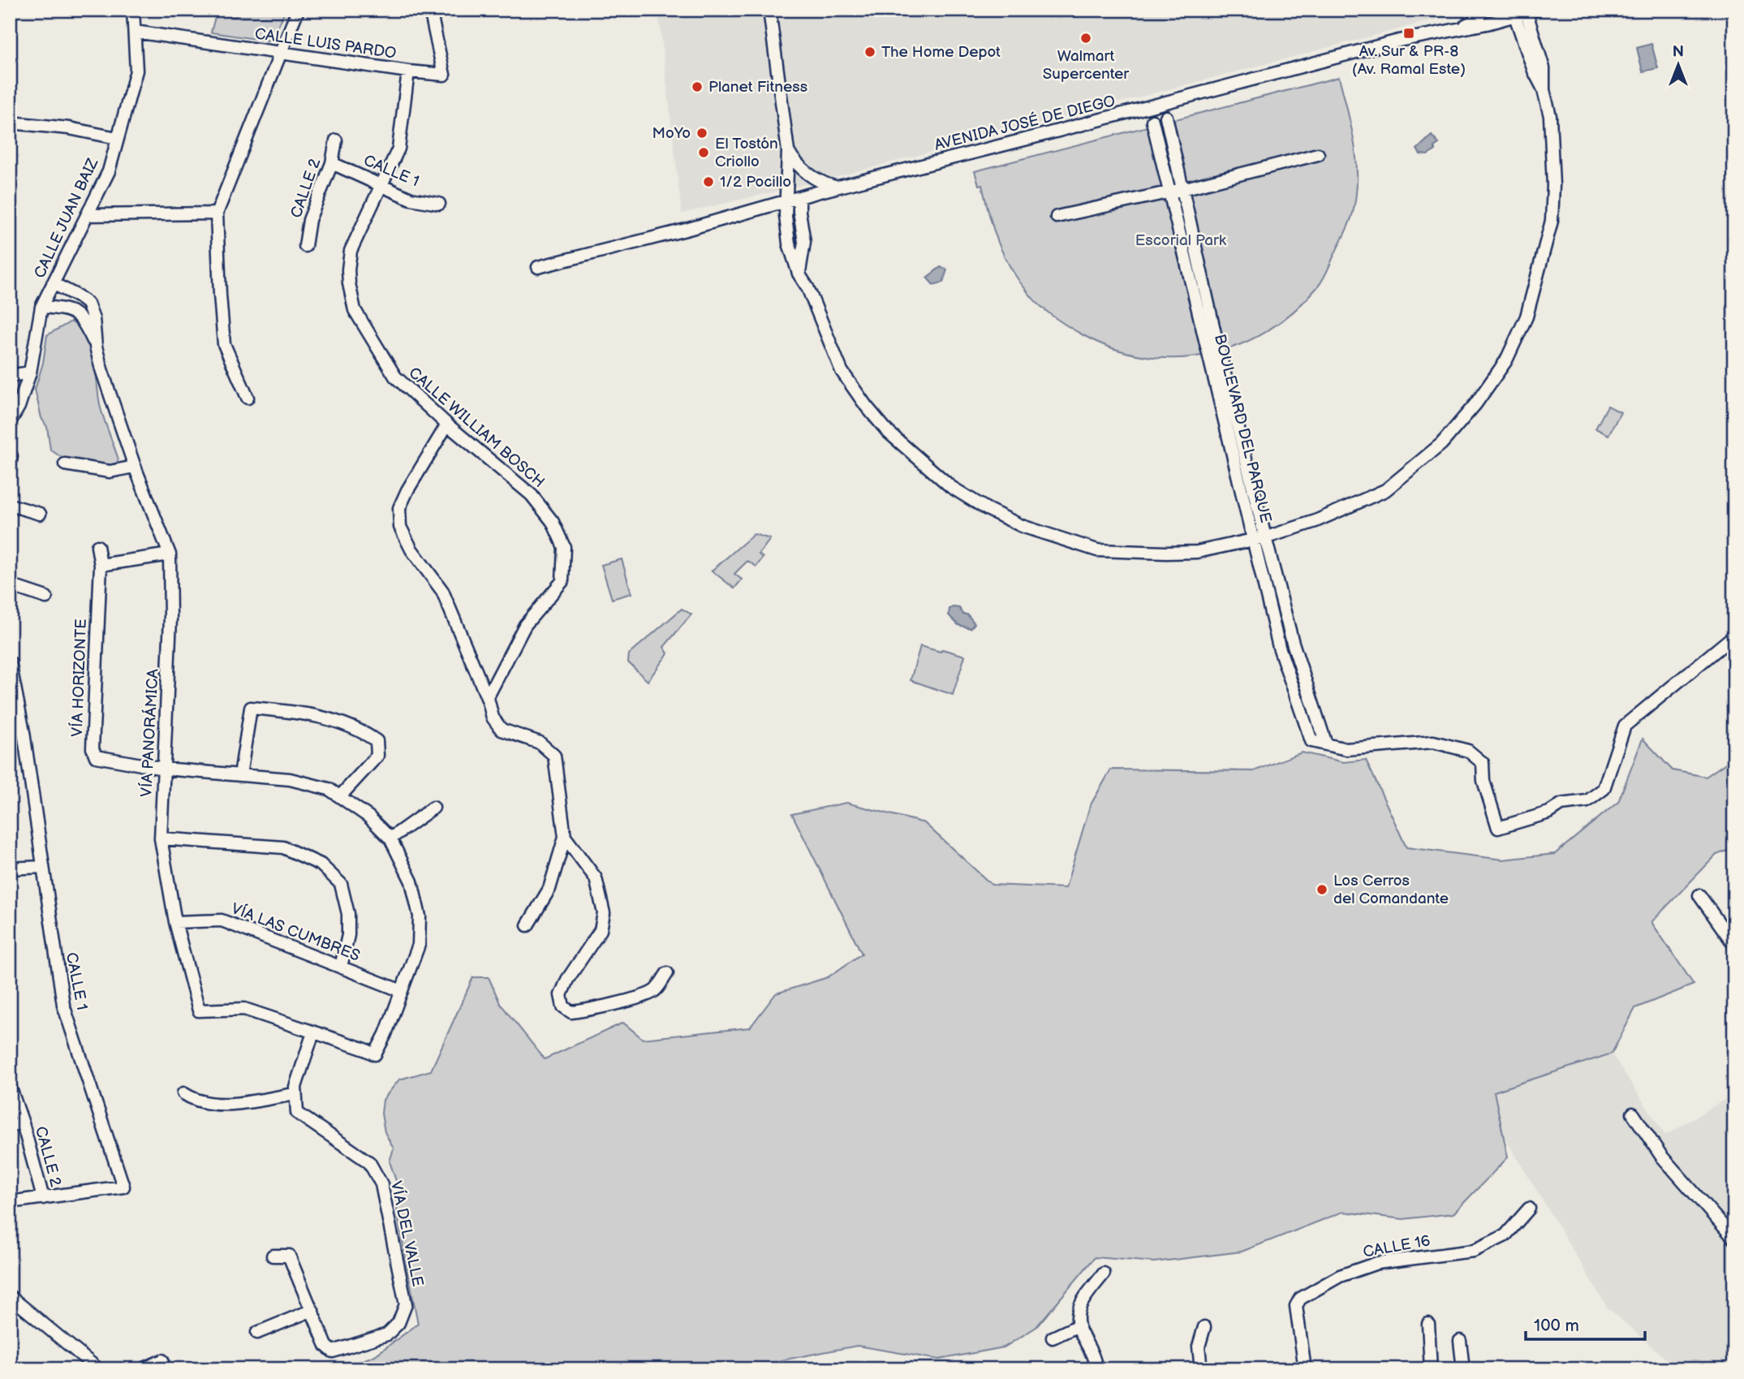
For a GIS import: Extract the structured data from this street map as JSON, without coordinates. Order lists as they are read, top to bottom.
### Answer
{
  "streets": {
    "street": [
      "CALLE LUIS PARDO",
      "AVENIDA JOSÉ DE DIEGO",
      "CALLE 1",
      "CALLE 2",
      "CALLE JUAN BAIZ",
      "CALLE WILLIAM BOSCH",
      "BOULEVARD DEL PARQUE",
      "VÍA HORIZONTE",
      "VÍA PANORÁMICA",
      "VÍA LAS CUMBRES",
      "VÍA DEL VALLE",
      "CALLE 16"
    ]
  },
  "crossings": [
    ["CALLE LUIS PARDO", "CALLE JUAN BAIZ"],
    ["CALLE LUIS PARDO", "CALLE WILLIAM BOSCH"],
    ["CALLE 1", "CALLE 2"],
    ["CALLE 1", "CALLE WILLIAM BOSCH"],
    ["CALLE JUAN BAIZ", "VÍA PANORÁMICA"],
    ["VÍA HORIZONTE", "VÍA PANORÁMICA"],
    ["VÍA PANORÁMICA", "VÍA LAS CUMBRES"]
  ],
  "parks": ["Escorial Park"],
  "places": {
    "transit": ["Av. Sur & PR-8 (Av. Ramal Este)"],
    "other": [
      "Walmart Supercenter",
      "The Home Depot",
      "Planet Fitness",
      "MoYo",
      "El Tostón Criollo",
      "1/2 Pocillo",
      "Los Cerros del Comandante"
    ]
  },
  "scale_bar": "100 m",
  "north": "top"
}
